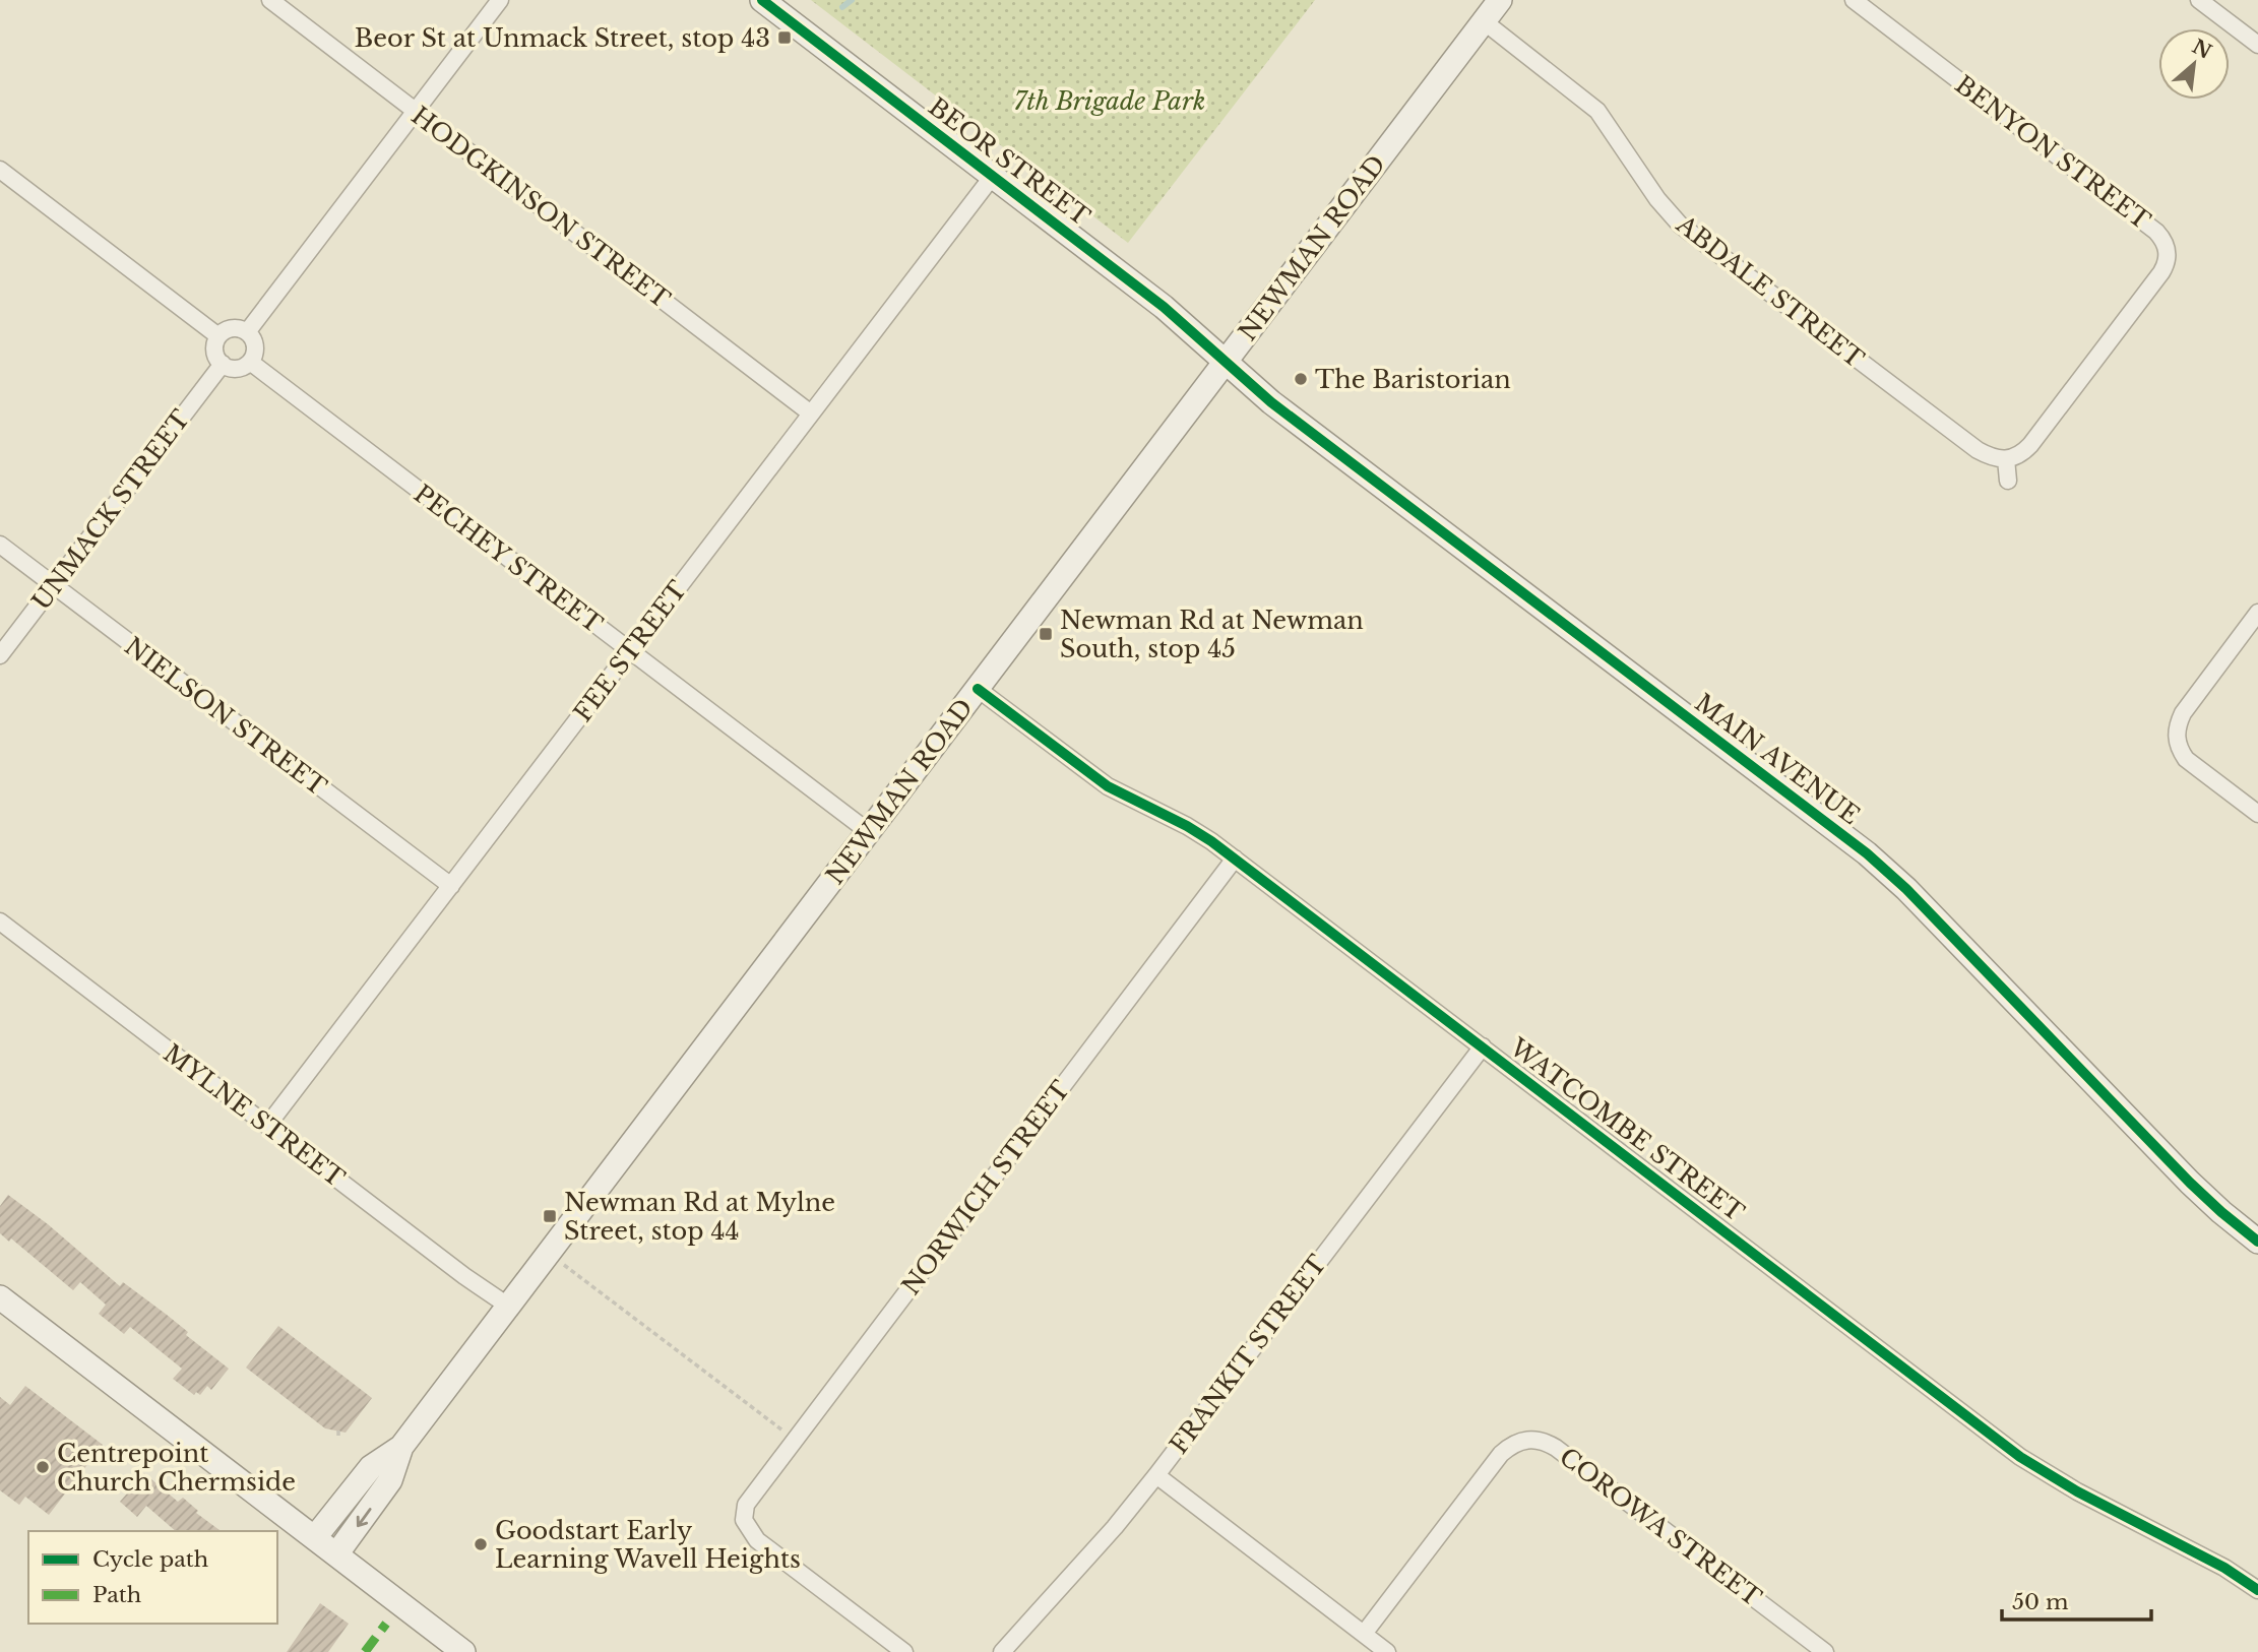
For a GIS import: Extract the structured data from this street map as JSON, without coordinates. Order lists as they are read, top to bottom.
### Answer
{
  "streets": {
    "main road": ["BEOR STREET", "NEWMAN ROAD", "MAIN AVENUE"],
    "street": [
      "BENYON STREET",
      "HODGKINSON STREET",
      "ABDALE STREET",
      "UNMACK STREET",
      "PECHEY STREET",
      "FEE STREET",
      "NIELSON STREET",
      "MYLNE STREET",
      "WATCOMBE STREET",
      "NORWICH STREET",
      "FRANKIT STREET",
      "COROWA STREET"
    ]
  },
  "crossings": [
    ["BENYON STREET", "ABDALE STREET"],
    ["BEOR STREET", "NEWMAN ROAD"],
    ["BEOR STREET", "FEE STREET"],
    ["BEOR STREET", "MAIN AVENUE"],
    ["HODGKINSON STREET", "FEE STREET"],
    ["NEWMAN ROAD", "ABDALE STREET"],
    ["NEWMAN ROAD", "PECHEY STREET"],
    ["NEWMAN ROAD", "MAIN AVENUE"],
    ["NEWMAN ROAD", "MYLNE STREET"],
    ["NEWMAN ROAD", "WATCOMBE STREET"],
    ["UNMACK STREET", "PECHEY STREET"],
    ["UNMACK STREET", "NIELSON STREET"],
    ["PECHEY STREET", "FEE STREET"],
    ["FEE STREET", "NIELSON STREET"],
    ["FEE STREET", "MYLNE STREET"],
    ["WATCOMBE STREET", "NORWICH STREET"],
    ["WATCOMBE STREET", "FRANKIT STREET"]
  ],
  "parks": ["7th Brigade Park"],
  "places": {
    "transit": ["Beor St at Unmack Street, stop 43", "Newman Rd at Newman South, stop 45", "Newman Rd at Mylne Street, stop 44"],
    "other": ["The Baristorian", "Centrepoint Church Chermside", "Goodstart Early Learning Wavell Heights"]
  },
  "legend": ["Cycle path", "Path"],
  "scale_bar": "50 m",
  "north": "top right"
}
